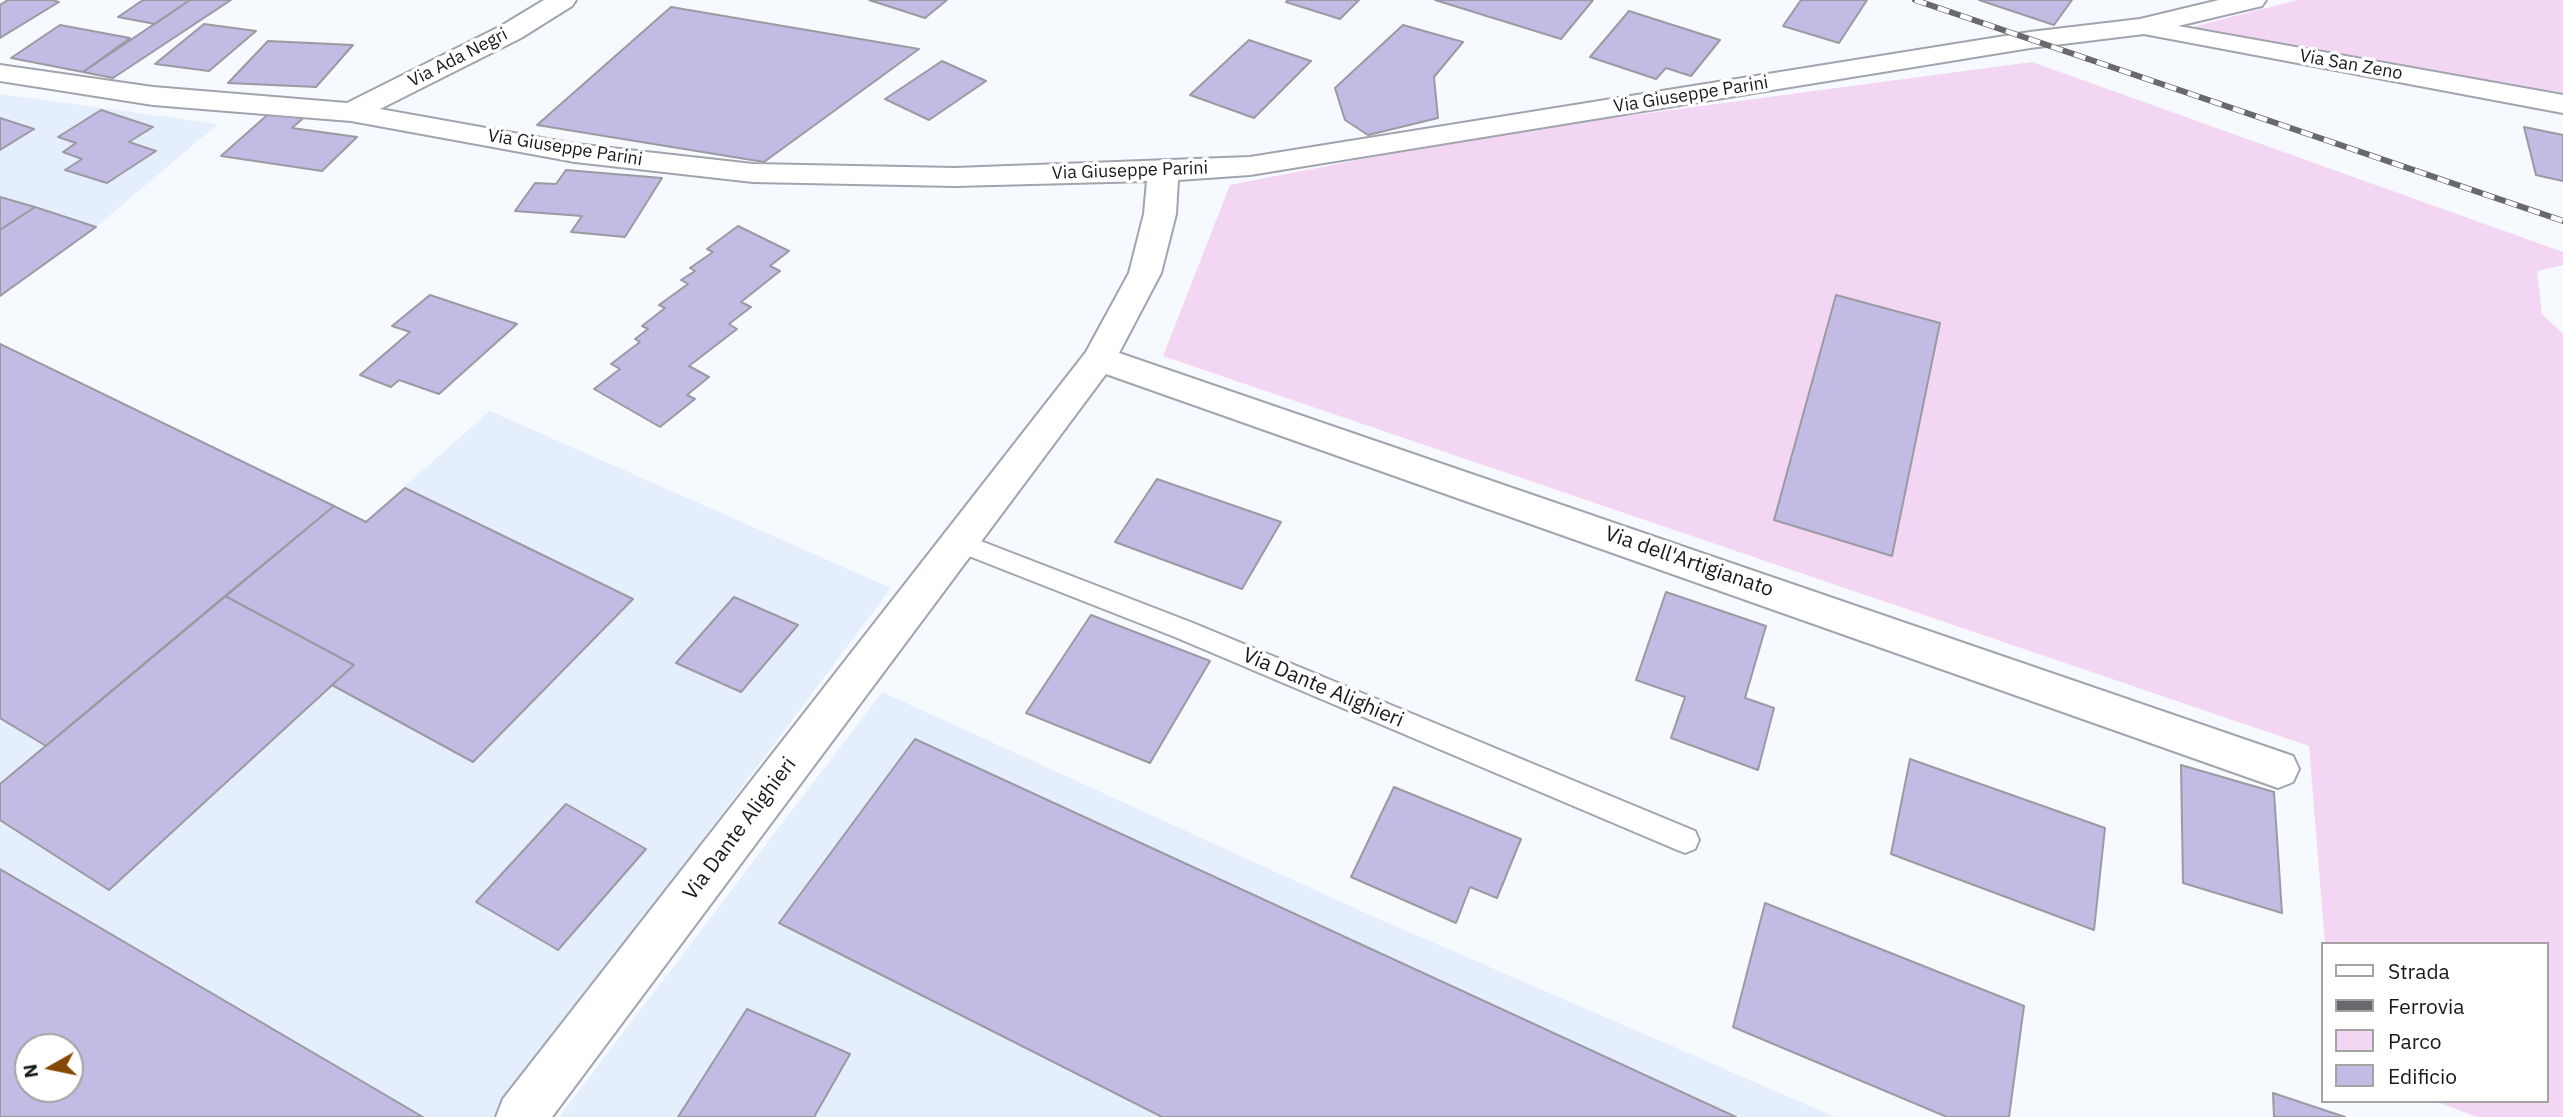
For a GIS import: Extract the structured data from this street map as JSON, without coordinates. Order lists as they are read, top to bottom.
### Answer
{
  "streets": {
    "street": [
      "Via Ada Negri",
      "Via San Zeno",
      "Via Giuseppe Parini",
      "Via dell'Artigianato",
      "Via Dante Alighieri"
    ]
  },
  "crossings": [
    ["Via Ada Negri", "Via Giuseppe Parini"],
    ["Via San Zeno", "Via Giuseppe Parini"],
    ["Via Giuseppe Parini", "Via Dante Alighieri"],
    ["Via dell'Artigianato", "Via Dante Alighieri"]
  ],
  "legend": [
    "Strada",
    "Ferrovia",
    "Parco",
    "Edificio"
  ],
  "north": "left"
}
